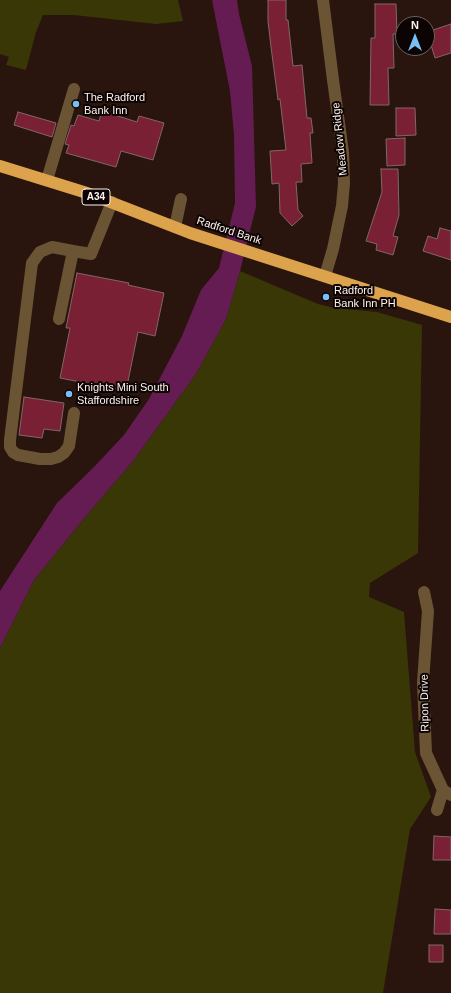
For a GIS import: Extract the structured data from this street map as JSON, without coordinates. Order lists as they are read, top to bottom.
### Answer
{
  "streets": {
    "highway": ["A34", "Radford Bank"],
    "street": ["Meadow Ridge", "Ripon Drive"]
  },
  "crossings": [
    ["Meadow Ridge", "Radford Bank"]
  ],
  "places": ["The Radford Bank Inn", "Radford Bank Inn PH", "Knights Mini South Staffordshire"],
  "north": "top"
}
